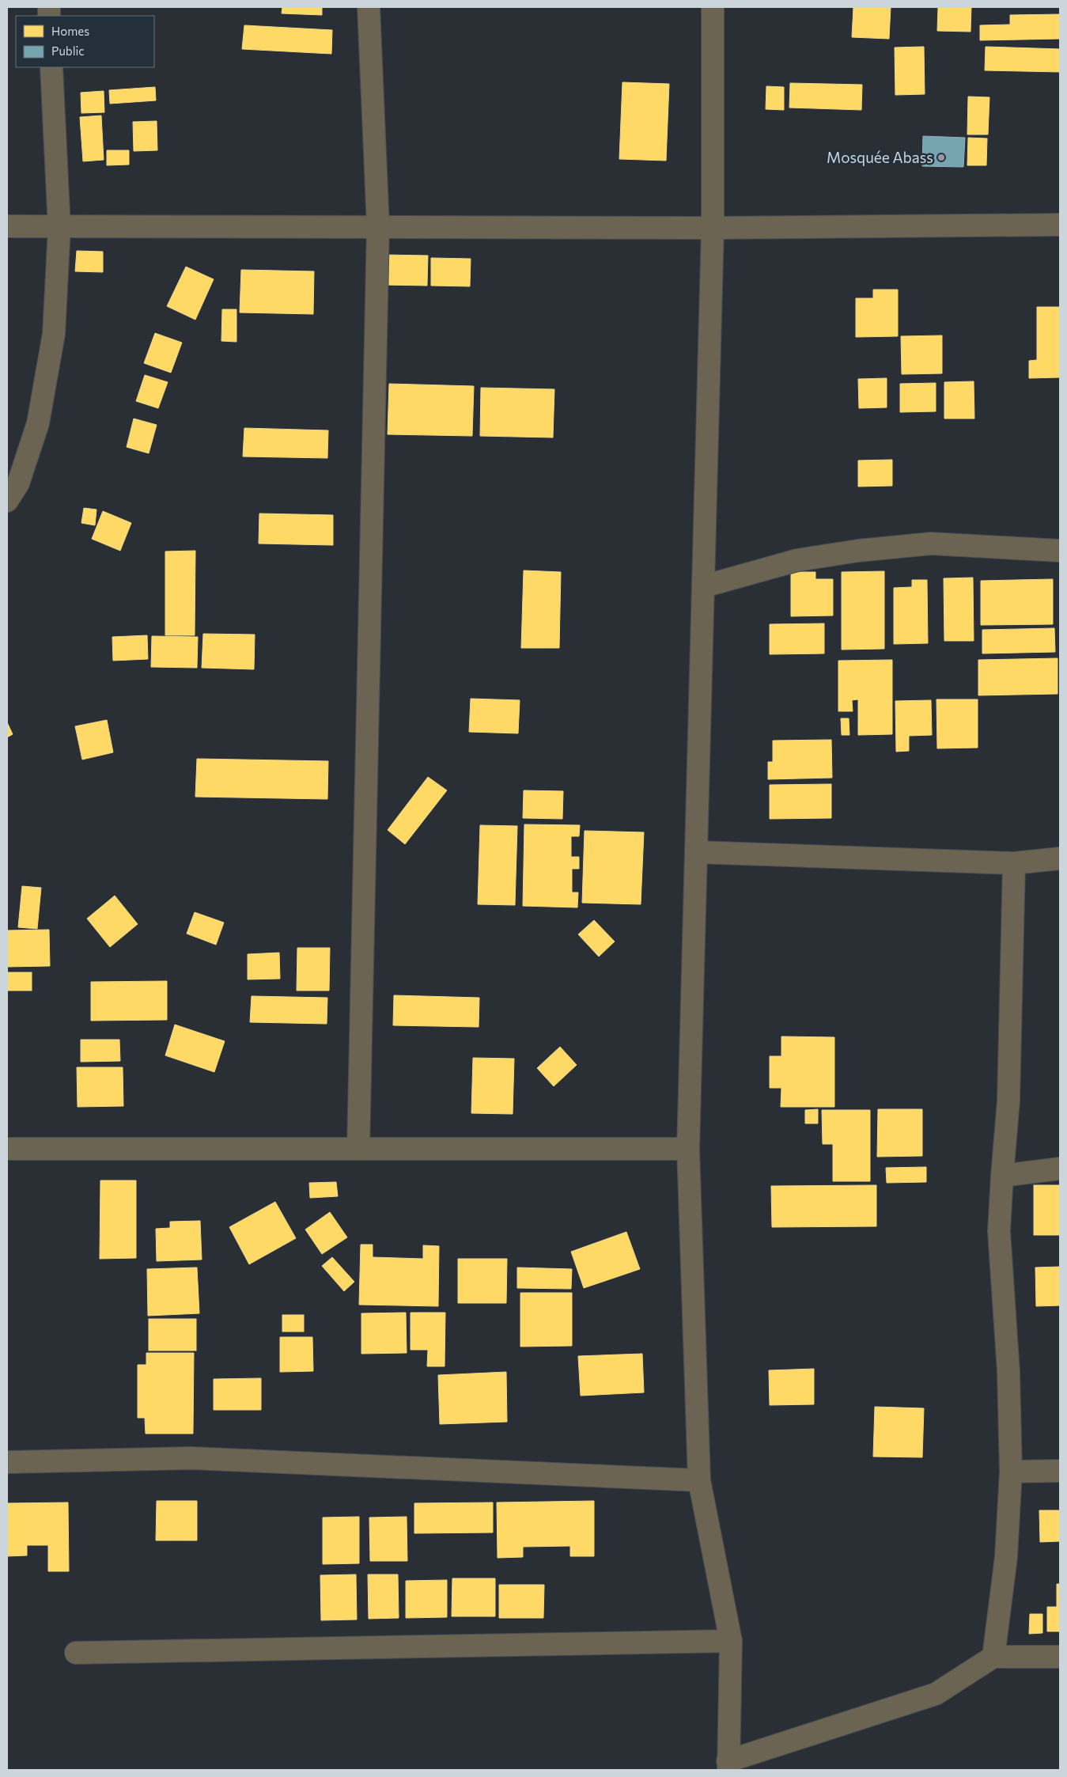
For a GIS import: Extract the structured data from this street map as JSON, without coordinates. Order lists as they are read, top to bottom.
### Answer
{
  "places": ["Mosquée Abass"],
  "legend": ["Homes", "Public"]
}
